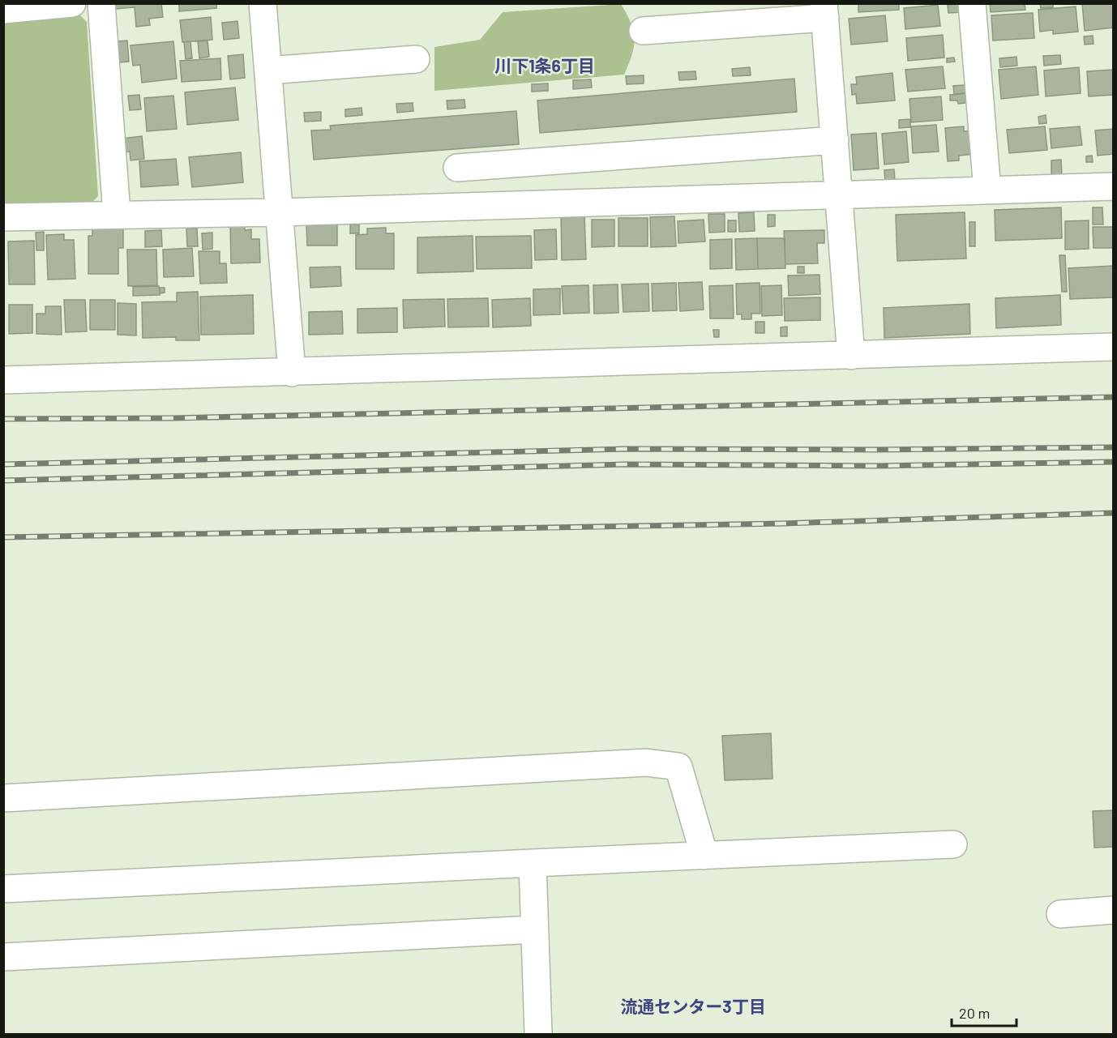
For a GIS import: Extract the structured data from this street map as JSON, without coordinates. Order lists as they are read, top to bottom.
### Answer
{
  "districts": ["川下1条6丁目", "流通センター3丁目"],
  "scale_bar": "20 m"
}
